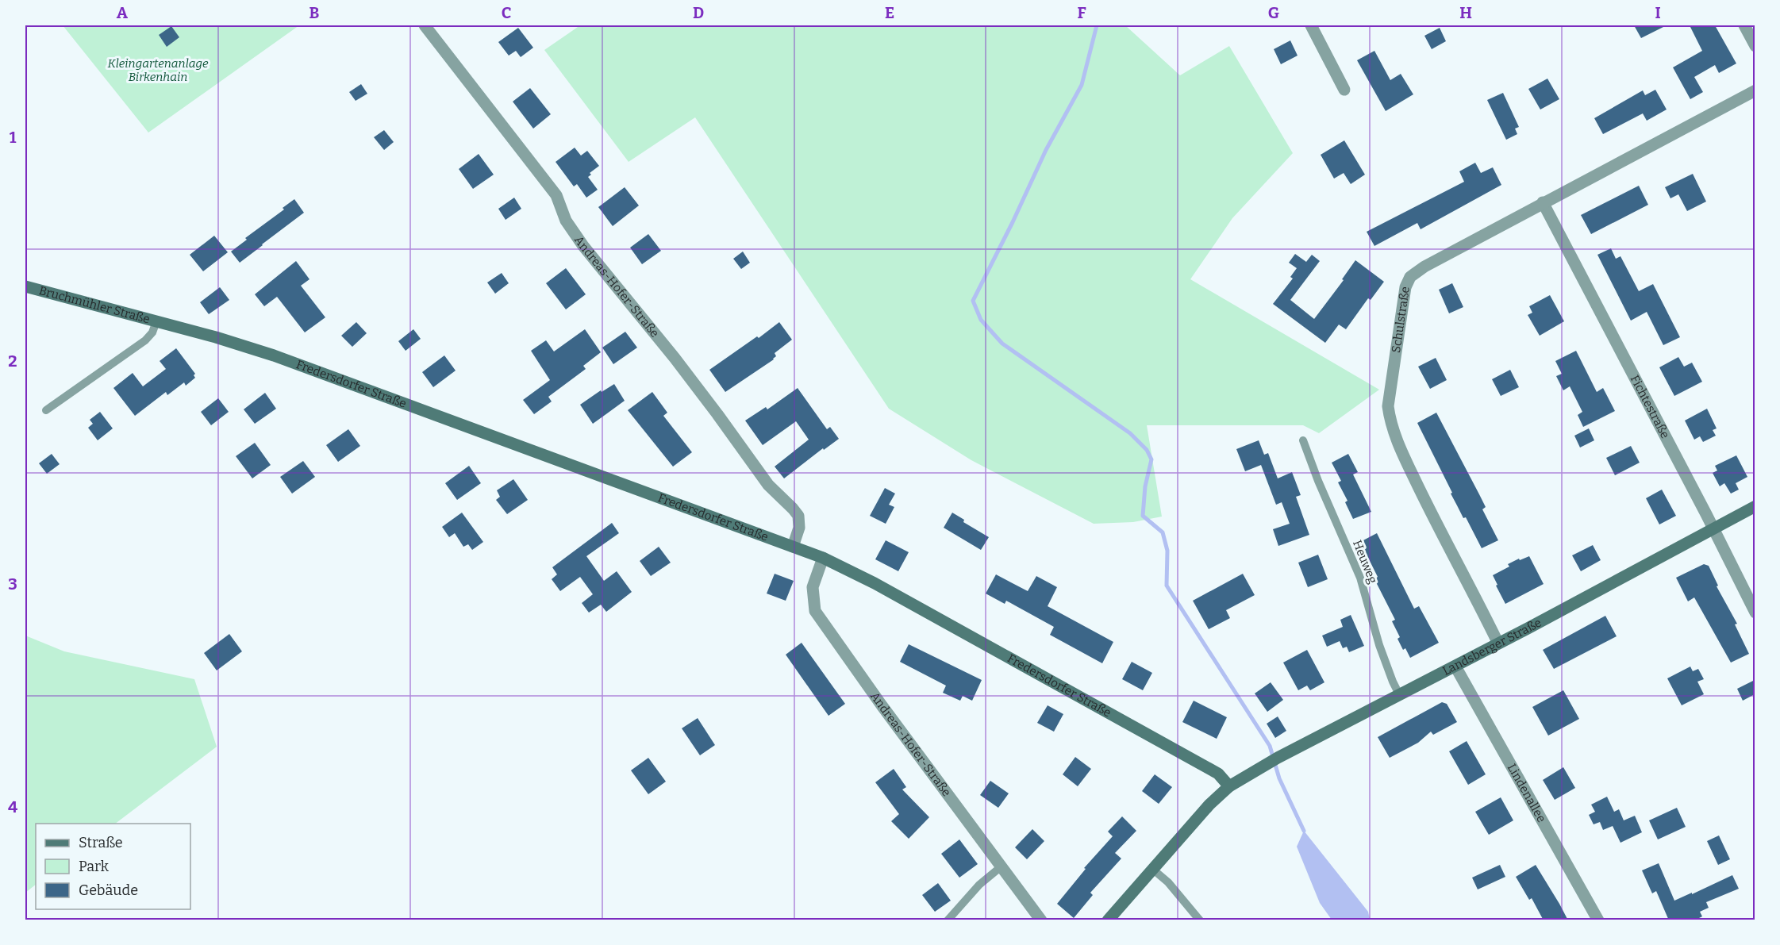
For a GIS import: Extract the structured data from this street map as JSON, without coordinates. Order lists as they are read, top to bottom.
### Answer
{
  "streets": {
    "street": [
      "Andreas-Hofer-Straße",
      "Bruchmühler Straße",
      "Schulstraße",
      "Fredersdorfer Straße",
      "Fichtestraße",
      "Landsberger Straße",
      "Lindenallee"
    ],
    "lane": ["Heuweg"]
  },
  "crossings": [
    ["Andreas-Hofer-Straße", "Fredersdorfer Straße"],
    ["Bruchmühler Straße", "Fredersdorfer Straße"],
    ["Schulstraße", "Fichtestraße"],
    ["Schulstraße", "Landsberger Straße"],
    ["Fredersdorfer Straße", "Landsberger Straße"],
    ["Fichtestraße", "Landsberger Straße"],
    ["Heuweg", "Landsberger Straße"],
    ["Landsberger Straße", "Lindenallee"]
  ],
  "parks": ["Kleingartenanlage Birkenhain"],
  "legend": ["Straße", "Park", "Gebäude"],
  "grid": {
    "columns": [
      "A",
      "B",
      "C",
      "D",
      "E",
      "F",
      "G",
      "H",
      "I"
    ],
    "rows": [
      "1",
      "2",
      "3",
      "4"
    ]
  }
}
